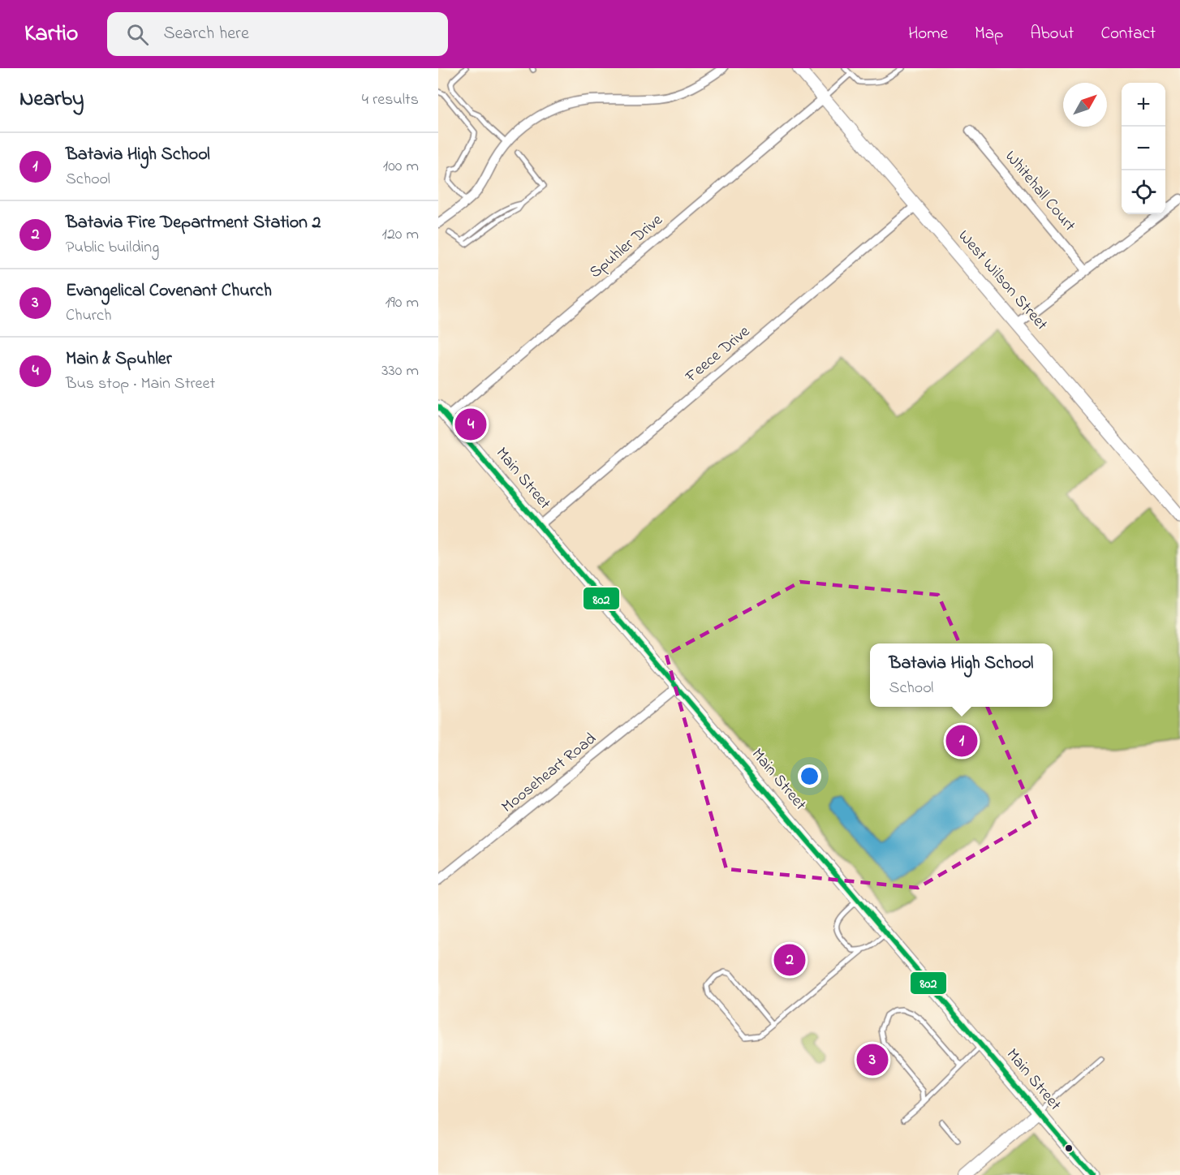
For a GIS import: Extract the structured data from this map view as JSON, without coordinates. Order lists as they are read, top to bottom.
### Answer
{
  "streets": {
    "main road": ["West Wilson Street", "Main Street"],
    "street": [
      "Whitehall Court",
      "Spuhler Drive",
      "Feece Drive",
      "Mooseheart Road"
    ]
  },
  "crossings": [
    ["Spuhler Drive", "West Wilson Street"],
    ["Spuhler Drive", "Main Street"],
    ["West Wilson Street", "Feece Drive"],
    ["Feece Drive", "Main Street"],
    ["Main Street", "Mooseheart Road"]
  ],
  "lines": ["transit line 802"],
  "north": "top right",
  "page": {
    "header": "Kartio",
    "search": "Search here",
    "nav": [
      "Home",
      "Map",
      "About",
      "Contact"
    ],
    "heading": ["Nearby", "4 results"],
    "map_buttons": ["+", "−"],
    "list": [
      {
        "mark": "1",
        "name": "Batavia High School",
        "note": "School",
        "value": "100 m"
      },
      {
        "mark": "2",
        "name": "Batavia Fire Department Station 2",
        "note": "Public building",
        "value": "120 m"
      },
      {
        "mark": "3",
        "name": "Evangelical Covenant Church",
        "note": "Church",
        "value": "190 m"
      },
      {
        "mark": "4",
        "name": "Main & Spuhler",
        "note": "Bus stop · Main Street",
        "value": "330 m"
      }
    ],
    "pins": [
      "4",
      "1",
      "2",
      "3"
    ],
    "popup": ["Batavia High School", "School"]
  }
}
